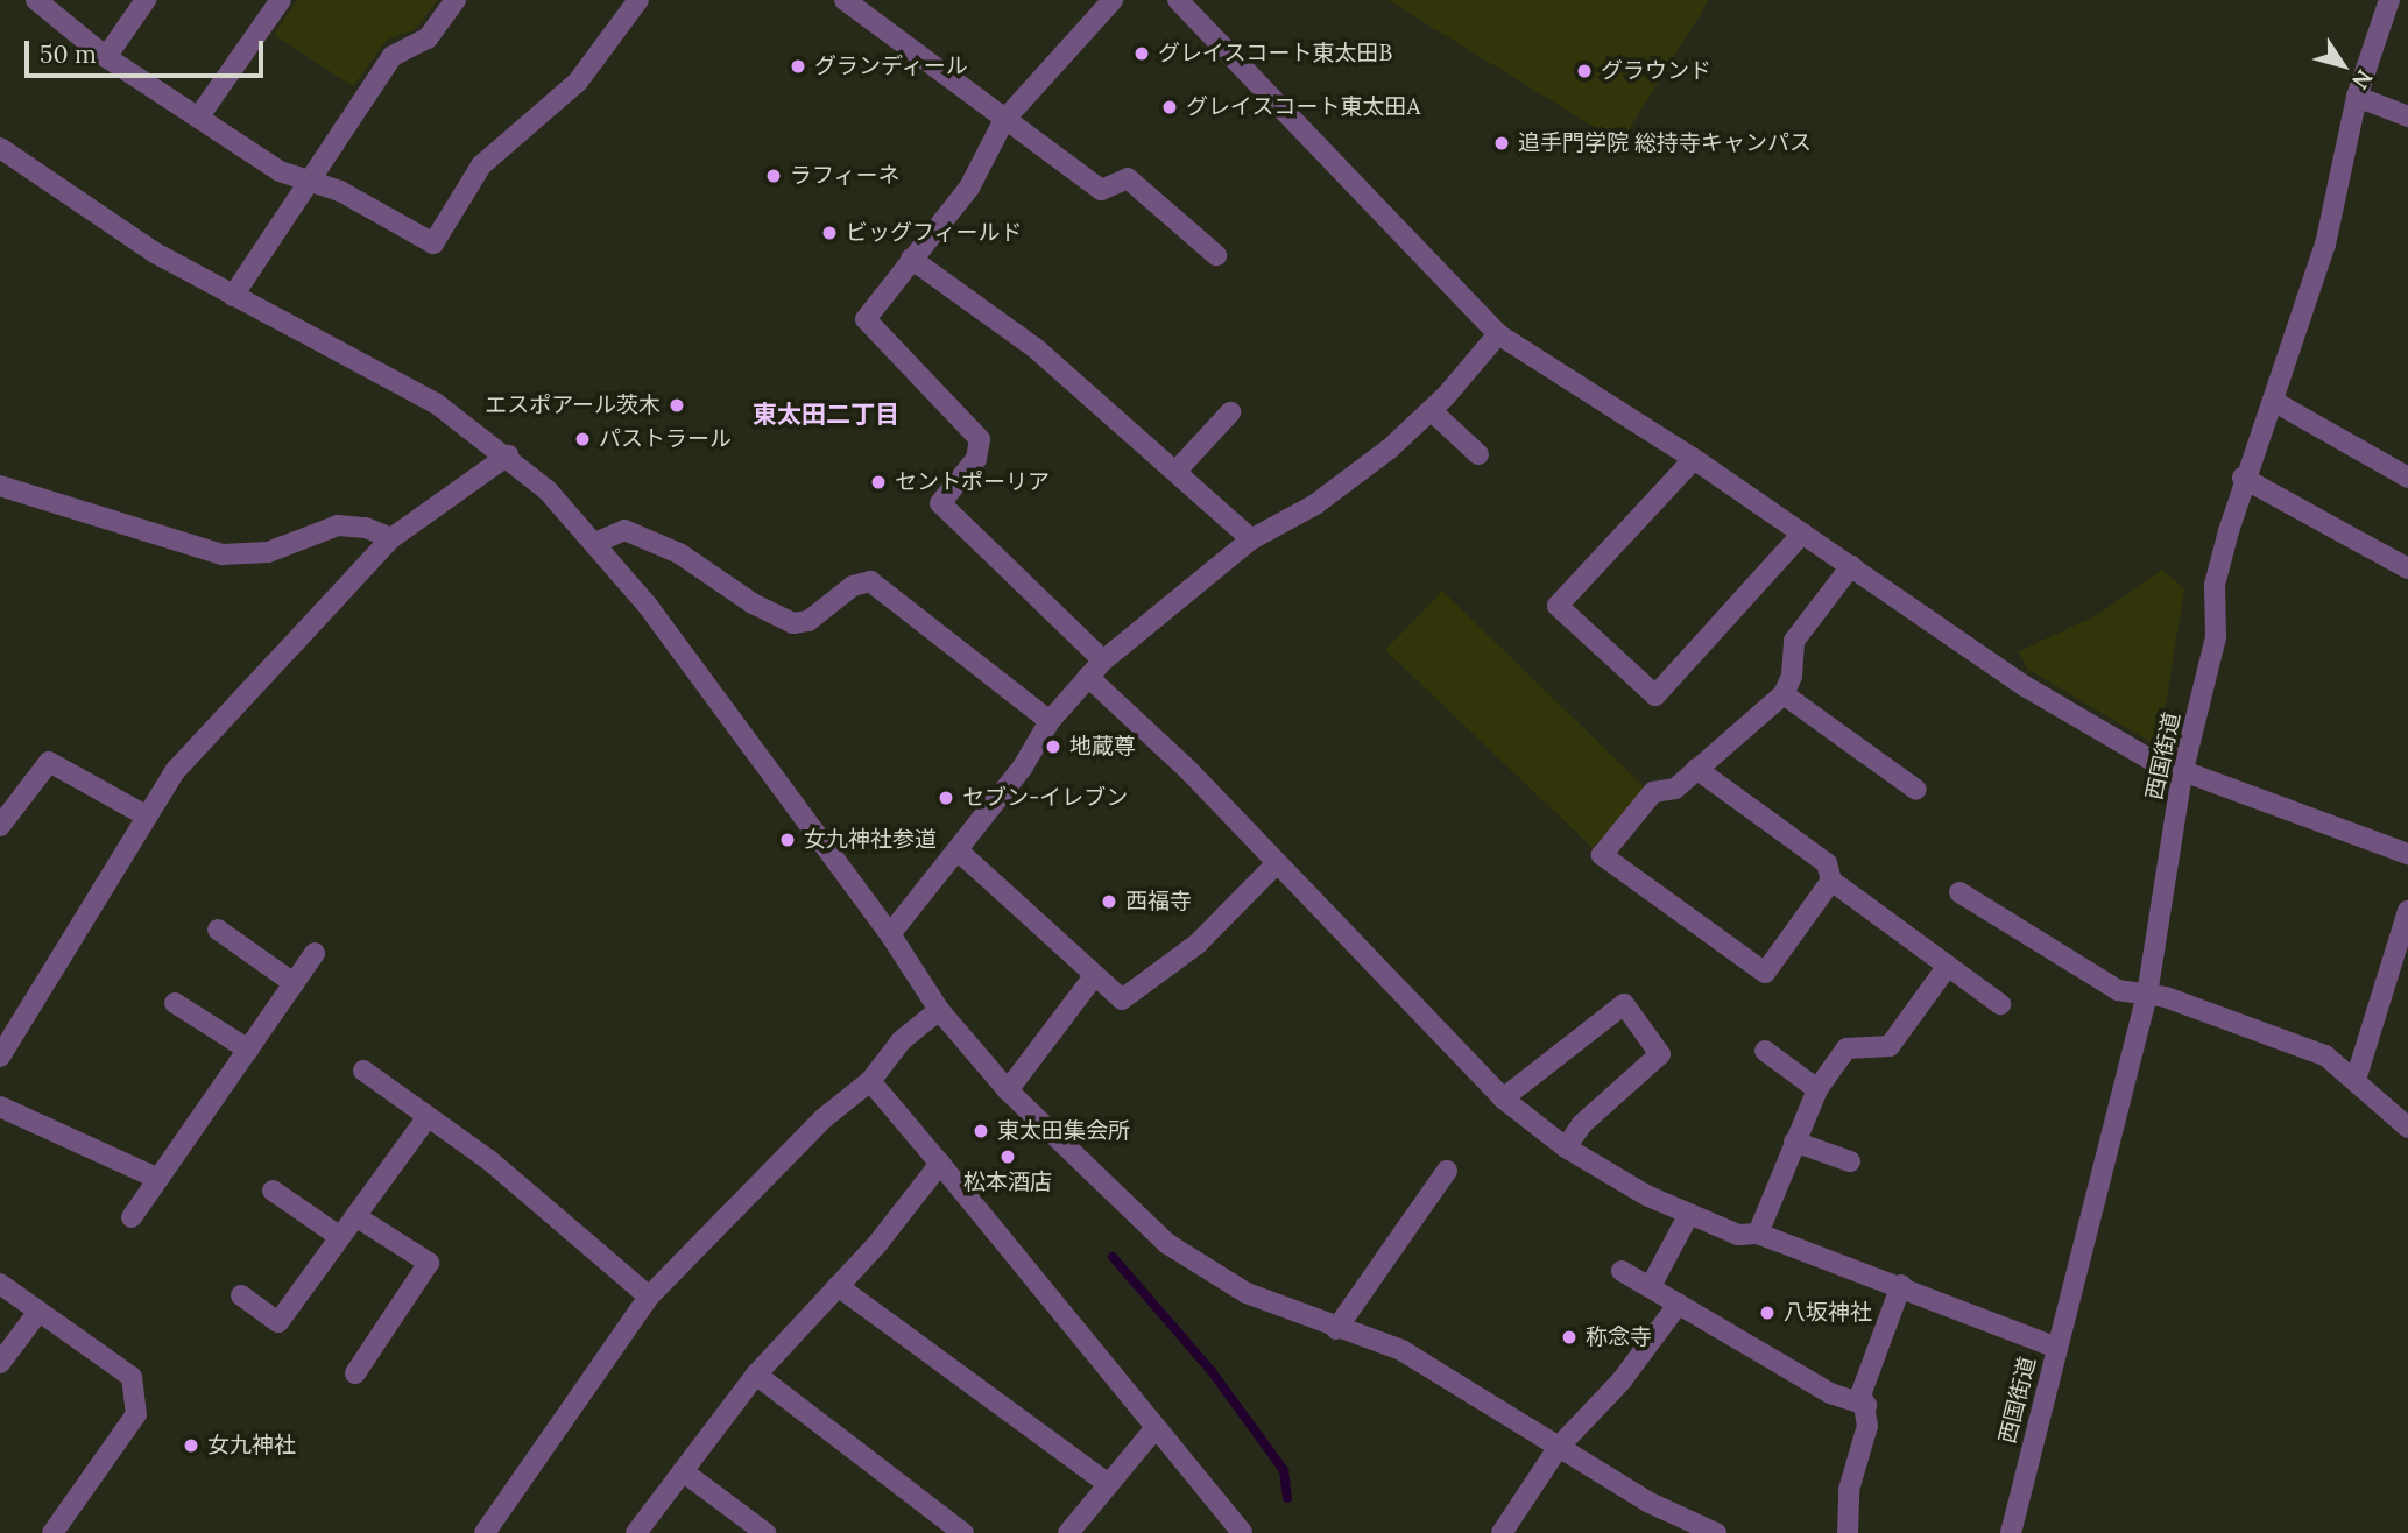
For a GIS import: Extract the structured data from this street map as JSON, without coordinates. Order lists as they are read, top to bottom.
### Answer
{
  "streets": {
    "street": ["西国街道"]
  },
  "districts": ["東太田二丁目"],
  "places": [
    "グレイスコート東太田B",
    "グランディール",
    "グラウンド",
    "グレイスコート東太田A",
    "追手門学院 総持寺キャンパス",
    "ラフィーネ",
    "ビッグフィールド",
    "エスポアール茨木",
    "パストラール",
    "セントポーリア",
    "地蔵尊",
    "セブン-イレブン",
    "女九神社参道",
    "西福寺",
    "東太田集会所",
    "松本酒店",
    "八坂神社",
    "称念寺",
    "女九神社"
  ],
  "scale_bar": "50 m",
  "north": "bottom right"
}
